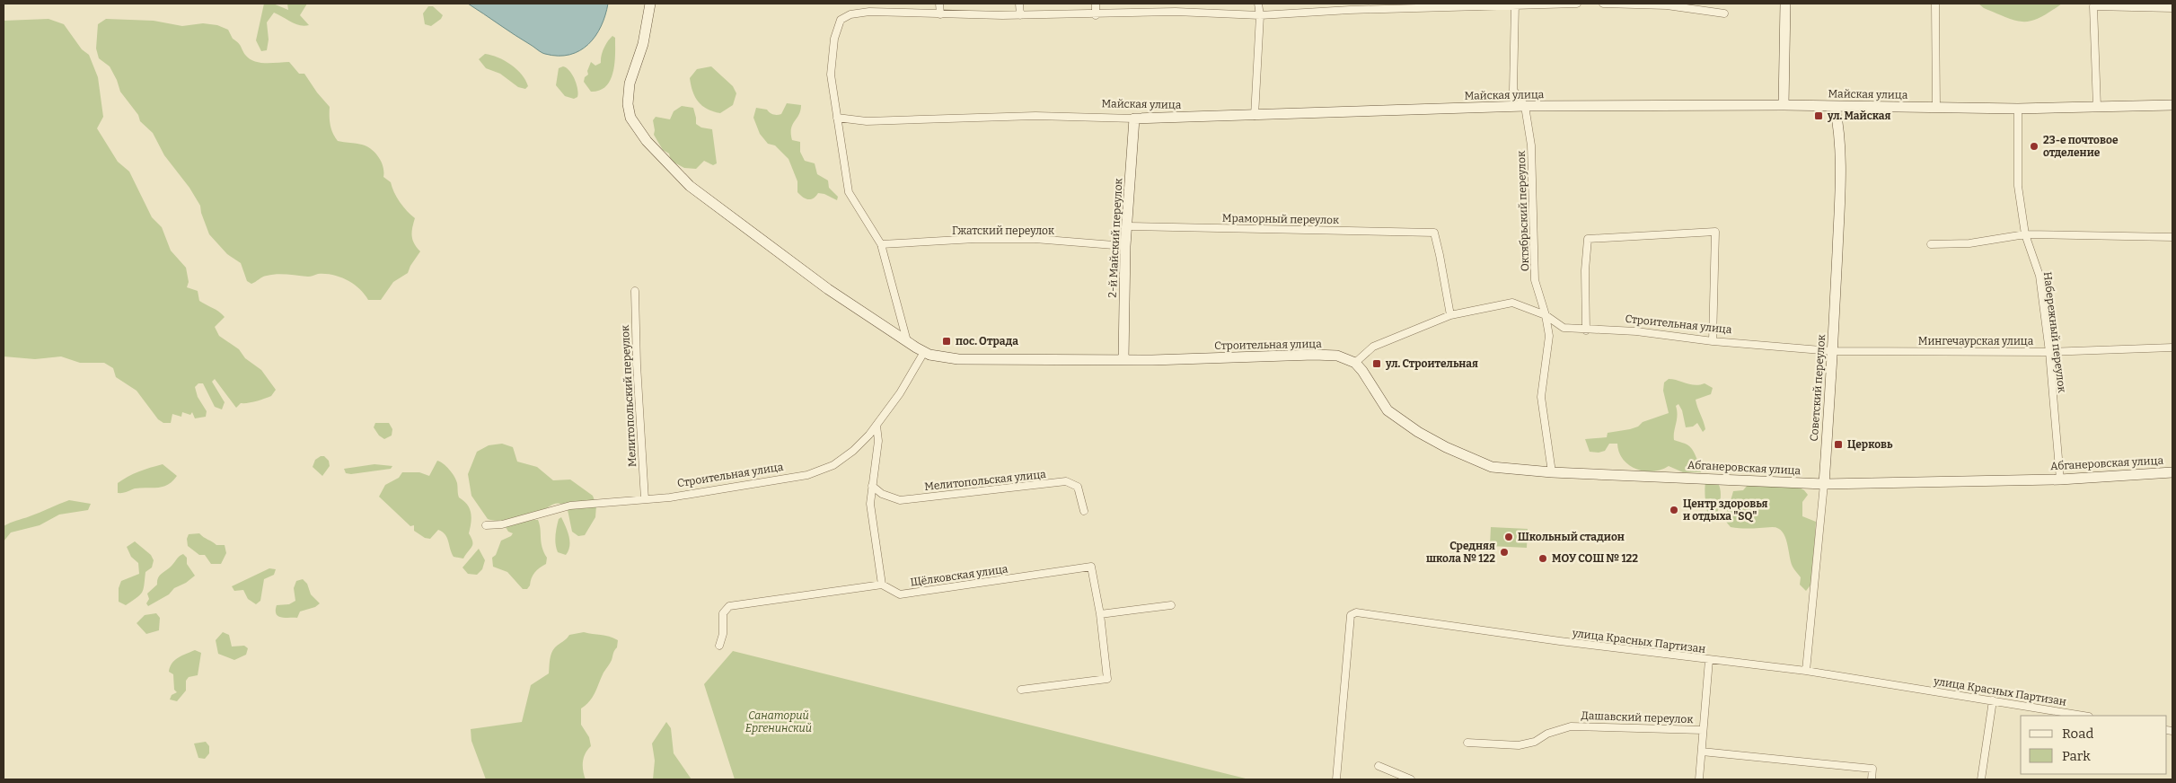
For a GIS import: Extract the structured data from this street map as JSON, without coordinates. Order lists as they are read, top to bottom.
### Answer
{
  "streets": {
    "street": [
      "Майская улица",
      "Октябрьский переулок",
      "Мраморный переулок",
      "Гжатский переулок",
      "2-й Майский переулок",
      "Строительная улица",
      "Набережный переулок",
      "Мингечаурская улица",
      "Советский переулок",
      "Мелитопольский переулок",
      "Абганеровская улица",
      "Мелитопольская улица",
      "Щёлковская улица",
      "улица Красных Партизан",
      "Дашавский переулок"
    ]
  },
  "crossings": [
    ["Майская улица", "Октябрьский переулок"],
    ["Майская улица", "2-й Майский переулок"],
    ["Майская улица", "Набережный переулок"],
    ["Майская улица", "Советский переулок"],
    ["Октябрьский переулок", "Строительная улица"],
    ["Октябрьский переулок", "Абганеровская улица"],
    ["Мраморный переулок", "2-й Майский переулок"],
    ["Мраморный переулок", "Строительная улица"],
    ["Гжатский переулок", "2-й Майский переулок"],
    ["2-й Майский переулок", "Строительная улица"],
    ["Строительная улица", "Мингечаурская улица"],
    ["Строительная улица", "Советский переулок"],
    ["Строительная улица", "Мелитопольский переулок"],
    ["Строительная улица", "Абганеровская улица"],
    ["Набережный переулок", "Мингечаурская улица"],
    ["Набережный переулок", "Абганеровская улица"],
    ["Мингечаурская улица", "Советский переулок"],
    ["Советский переулок", "Абганеровская улица"],
    ["Советский переулок", "улица Красных Партизан"]
  ],
  "parks": ["Санаторий Ергенинский"],
  "places": {
    "transit": [
      "ул. Майская",
      "пос. Отрада",
      "ул. Строительная",
      "Церковь"
    ],
    "other": [
      "23-е почтовое отделение",
      "Центр здоровья и отдыха \"SQ\"",
      "Школьный стадион",
      "Средняя школа № 122",
      "МОУ СОШ № 122"
    ]
  },
  "legend": ["Road", "Park"]
}
